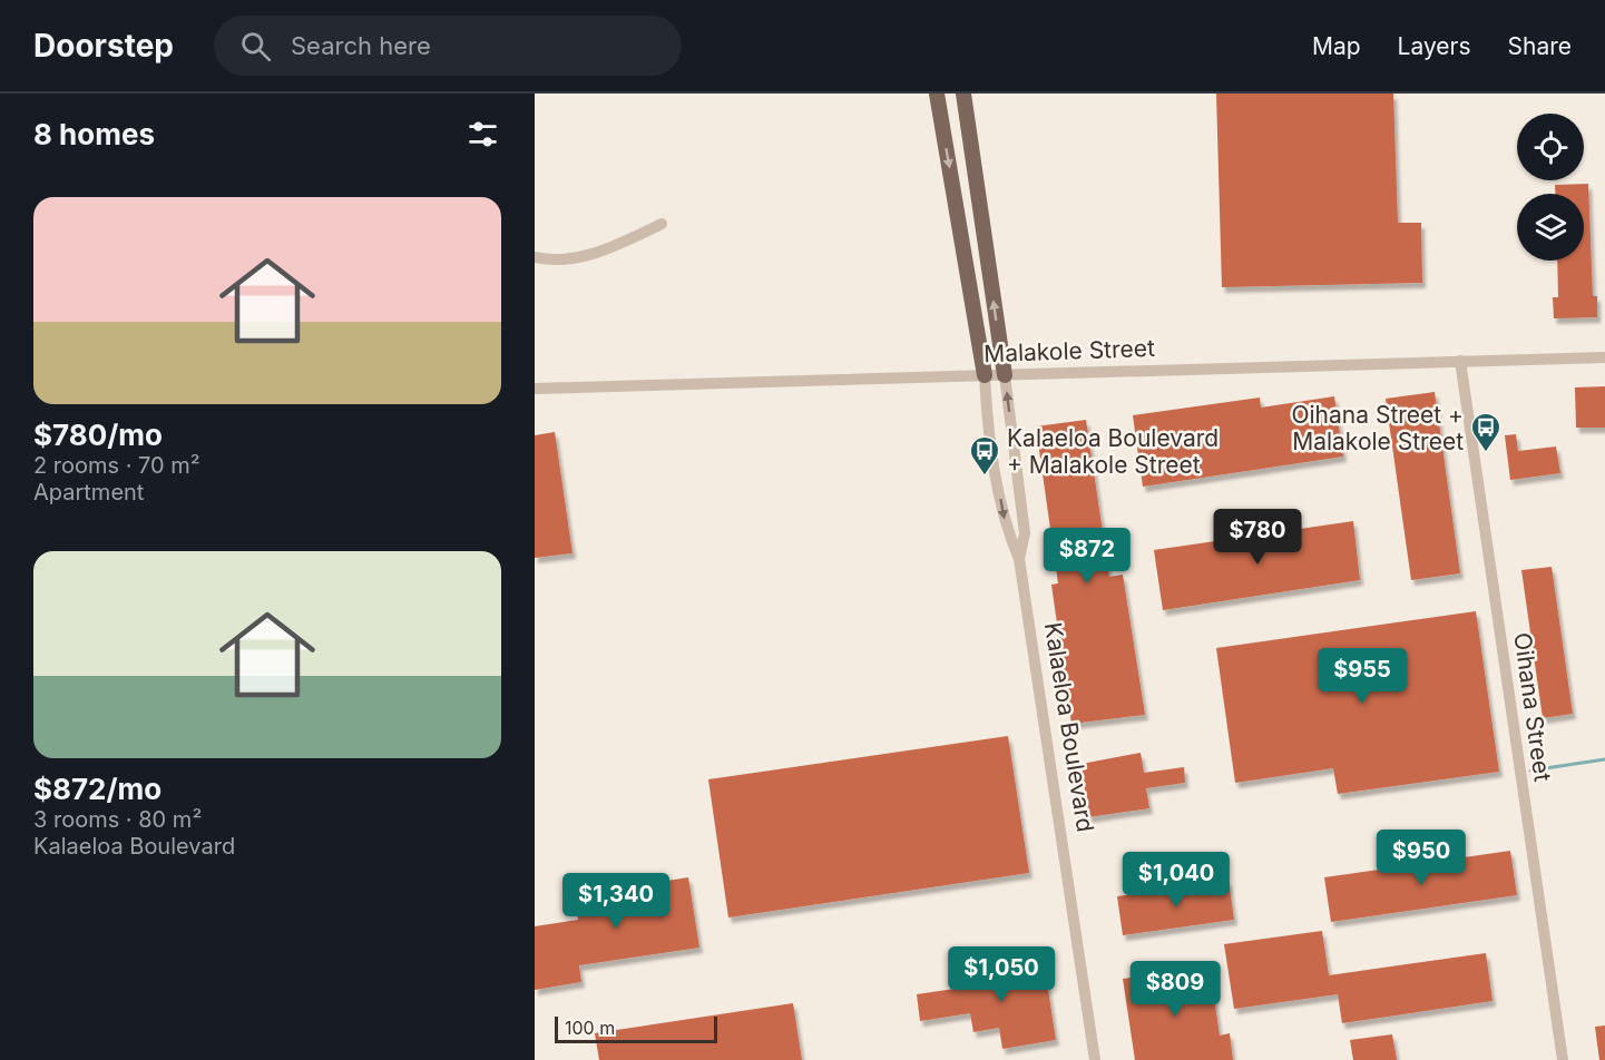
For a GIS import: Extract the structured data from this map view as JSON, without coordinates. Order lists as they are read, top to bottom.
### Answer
{
  "streets": {
    "main road": ["Kalaeloa Boulevard"],
    "street": ["Malakole Street", "Oihana Street"]
  },
  "crossings": [
    ["Malakole Street", "Oihana Street"],
    ["Malakole Street", "Kalaeloa Boulevard"]
  ],
  "places": {
    "bus stop": ["Oihana Street + Malakole Street", "Kalaeloa Boulevard + Malakole Street"]
  },
  "scale_bar": "100 m",
  "page": {
    "header": "Doorstep",
    "search": "Search here",
    "nav": ["Map", "Layers", "Share"],
    "heading": "8 homes",
    "list": [
      {
        "name": "$780/mo",
        "note": "2 rooms · 70 m² · Apartment"
      },
      {
        "name": "$872/mo",
        "note": "3 rooms · 80 m² · Kalaeloa Boulevard"
      }
    ],
    "price": [
      "$780",
      "$872",
      "$955",
      "$950",
      "$1,040",
      "$1,340",
      "$1,050",
      "$809"
    ],
    "scale": "100 m"
  }
}
